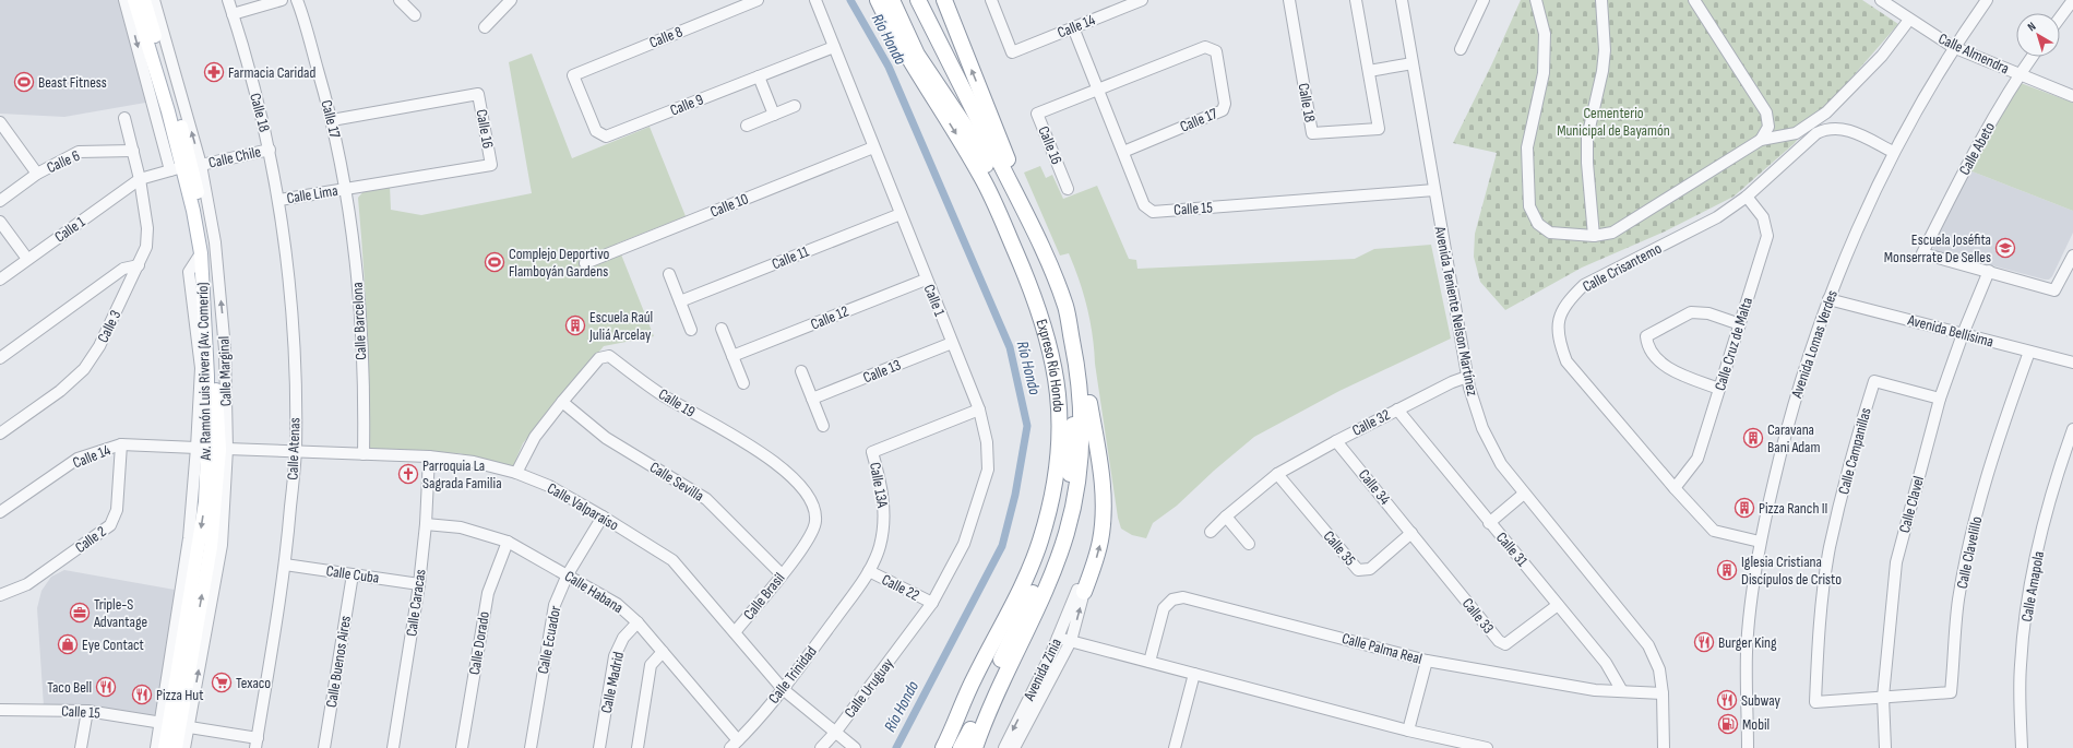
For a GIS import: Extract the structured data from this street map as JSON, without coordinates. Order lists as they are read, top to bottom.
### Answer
{
  "streets": {
    "highway": ["Expreso Río Hondo"],
    "main road": ["Av. Ramón Luis Rivera (Av. Comerío)"],
    "street": [
      "Calle 14",
      "Calle 8",
      "Calle Almendra",
      "Calle 18",
      "Calle 9",
      "Calle 17",
      "Calle 16",
      "Calle Abeto",
      "Calle Chile",
      "Calle 6",
      "Calle Lima",
      "Calle 10",
      "Calle 15",
      "Calle 1",
      "Calle 11",
      "Calle Crisantemo",
      "Avenida Teniente Nelson Martínez",
      "Calle 12",
      "Calle Barcelona",
      "Calle 3",
      "Avenida Bellísima",
      "Calle Cruz de Malta",
      "Avenida Lomas Verdes",
      "Calle Marginal",
      "Calle 13",
      "Calle 19",
      "Calle 32",
      "Calle Atenas",
      "Calle Campanillas",
      "Calle Sevilla",
      "Calle 13A",
      "Calle 34",
      "Calle Clavel",
      "Calle Valparaíso",
      "Calle 2",
      "Calle 35",
      "Calle 31",
      "Calle Clavelillo",
      "Calle Cuba",
      "Calle Amapola",
      "Calle 22",
      "Calle Habana",
      "Calle Brasil",
      "Calle Caracas",
      "Calle 33",
      "Calle Ecuador",
      "Calle Dorado",
      "Calle Palma Real",
      "Calle Buenos Aires",
      "Avenida Zinia",
      "Calle Trinidad",
      "Calle Madrid",
      "Calle Uruguay"
    ]
  },
  "crossings": [
    ["Calle 14", "Calle 15"],
    ["Calle 14", "Calle Marginal"],
    ["Calle 14", "Calle 2"],
    ["Calle 8", "Calle 9"],
    ["Calle Almendra", "Calle Abeto"],
    ["Calle Almendra", "Avenida Lomas Verdes"],
    ["Calle 18", "Calle Chile"],
    ["Calle 18", "Calle Atenas"],
    ["Calle 9", "Calle 1"],
    ["Calle 17", "Calle 16"],
    ["Calle 17", "Calle Lima"],
    ["Calle 17", "Calle 15"],
    ["Calle 17", "Calle Barcelona"],
    ["Calle 16", "Calle Lima"],
    ["Calle 16", "Calle 15"],
    ["Calle 16", "Calle Barcelona"],
    ["Calle Abeto", "Calle Clavel"],
    ["Calle Chile", "Calle Marginal"],
    ["Calle Chile", "Calle Atenas"],
    ["Calle Lima", "Calle Barcelona"],
    ["Calle Lima", "Calle Atenas"],
    ["Calle 10", "Calle 1"],
    ["Calle 15", "Avenida Teniente Nelson Martínez"],
    ["Calle 15", "Av. Ramón Luis Rivera (Av. Comerío)"],
    ["Calle 15", "Calle Marginal"],
    ["Calle 15", "Calle Atenas"],
    ["Calle 1", "Calle 11"],
    ["Calle 1", "Calle 12"],
    ["Calle 1", "Calle 3"],
    ["Calle 1", "Av. Ramón Luis Rivera (Av. Comerío)"],
    ["Calle 1", "Calle 13"],
    ["Calle 1", "Calle 13A"],
    ["Calle 1", "Calle 22"],
    ["Calle 1", "Calle Uruguay"],
    ["Calle Crisantemo", "Calle Cruz de Malta"],
    ["Calle Crisantemo", "Avenida Lomas Verdes"],
    ["Avenida Teniente Nelson Martínez", "Calle 32"],
    ["Avenida Teniente Nelson Martínez", "Calle Palma Real"],
    ["Calle Barcelona", "Calle Valparaíso"],
    ["Avenida Bellísima", "Avenida Lomas Verdes"],
    ["Avenida Bellísima", "Calle Clavel"],
    ["Avenida Bellísima", "Calle Clavelillo"],
    ["Av. Ramón Luis Rivera (Av. Comerío)", "Calle Marginal"],
    ["Calle Marginal", "Calle Valparaíso"],
    ["Calle 19", "Calle Sevilla"],
    ["Calle 19", "Calle Valparaíso"],
    ["Calle 19", "Calle Brasil"],
    ["Calle 32", "Calle 34"],
    ["Calle 32", "Calle 35"],
    ["Calle 32", "Calle 31"],
    ["Calle Atenas", "Calle Valparaíso"],
    ["Calle Atenas", "Calle Cuba"],
    ["Calle Campanillas", "Calle Clavel"],
    ["Calle Campanillas", "Calle Clavelillo"],
    ["Calle Sevilla", "Calle Brasil"],
    ["Calle 13A", "Calle 22"],
    ["Calle 13A", "Calle Trinidad"],
    ["Calle 34", "Calle 35"],
    ["Calle 34", "Calle 33"],
    ["Calle Clavel", "Calle Clavelillo"],
    ["Calle Valparaíso", "Calle Brasil"],
    ["Calle Valparaíso", "Calle Caracas"],
    ["Calle Valparaíso", "Calle Ecuador"],
    ["Calle Valparaíso", "Calle Trinidad"],
    ["Calle Valparaíso", "Calle Uruguay"],
    ["Calle 35", "Calle 33"],
    ["Calle 31", "Calle 33"],
    ["Calle 31", "Calle Palma Real"],
    ["Calle Cuba", "Calle Caracas"],
    ["Calle Cuba", "Calle Buenos Aires"],
    ["Calle 22", "Calle Uruguay"],
    ["Calle Habana", "Calle Caracas"],
    ["Calle Habana", "Calle Ecuador"],
    ["Calle Habana", "Calle Dorado"],
    ["Calle Habana", "Calle Trinidad"],
    ["Calle Habana", "Calle Madrid"]
  ],
  "water": ["Río Hondo"],
  "parks": ["Cementerio Municipal de Bayamón"],
  "places": {
    "pharmacy": ["Farmacia Caridad"],
    "sports": ["Beast Fitness", "Complejo Deportivo Flamboyán Gardens"],
    "school or university": ["Escuela Joséfita Monserrate De Selles"],
    "building": [
      "Escuela Raúl Juliá Arcelay",
      "Caravana Bani Adam",
      "Pizza Ranch II",
      "Iglesia Cristiana Discípulos de Cristo"
    ],
    "church": ["Parroquia La Sagrada Familia"],
    "office": ["Triple-S Advantage"],
    "restaurant": [
      "Burger King",
      "Taco Bell",
      "Pizza Hut",
      "Subway"
    ],
    "shop": ["Eye Contact"],
    "supermarket": ["Texaco"],
    "fuel station": ["Mobil"]
  },
  "north": "top left"
}
